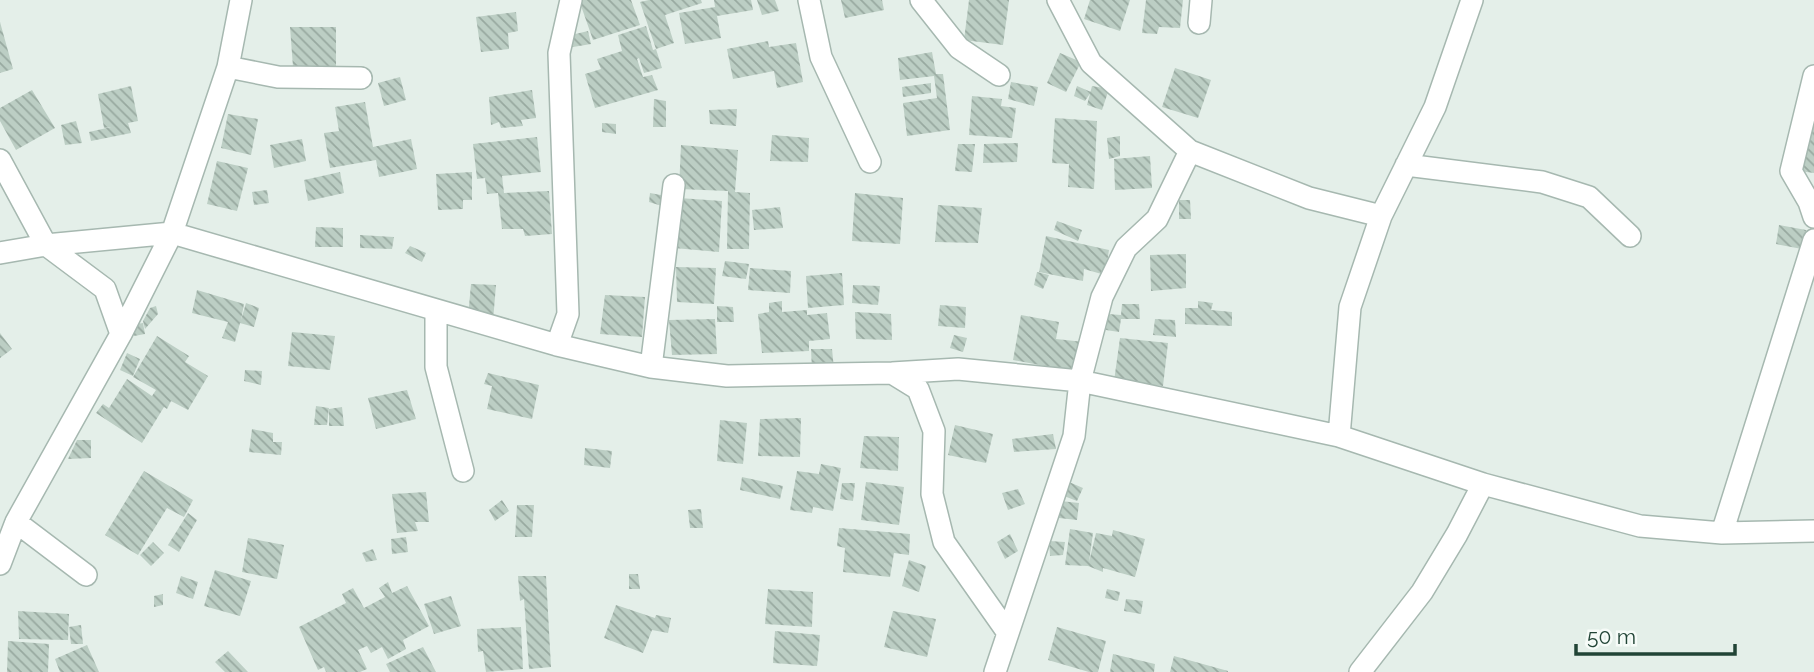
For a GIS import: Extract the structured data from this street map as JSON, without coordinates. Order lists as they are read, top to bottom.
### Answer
{
  "scale_bar": "50 m"
}
